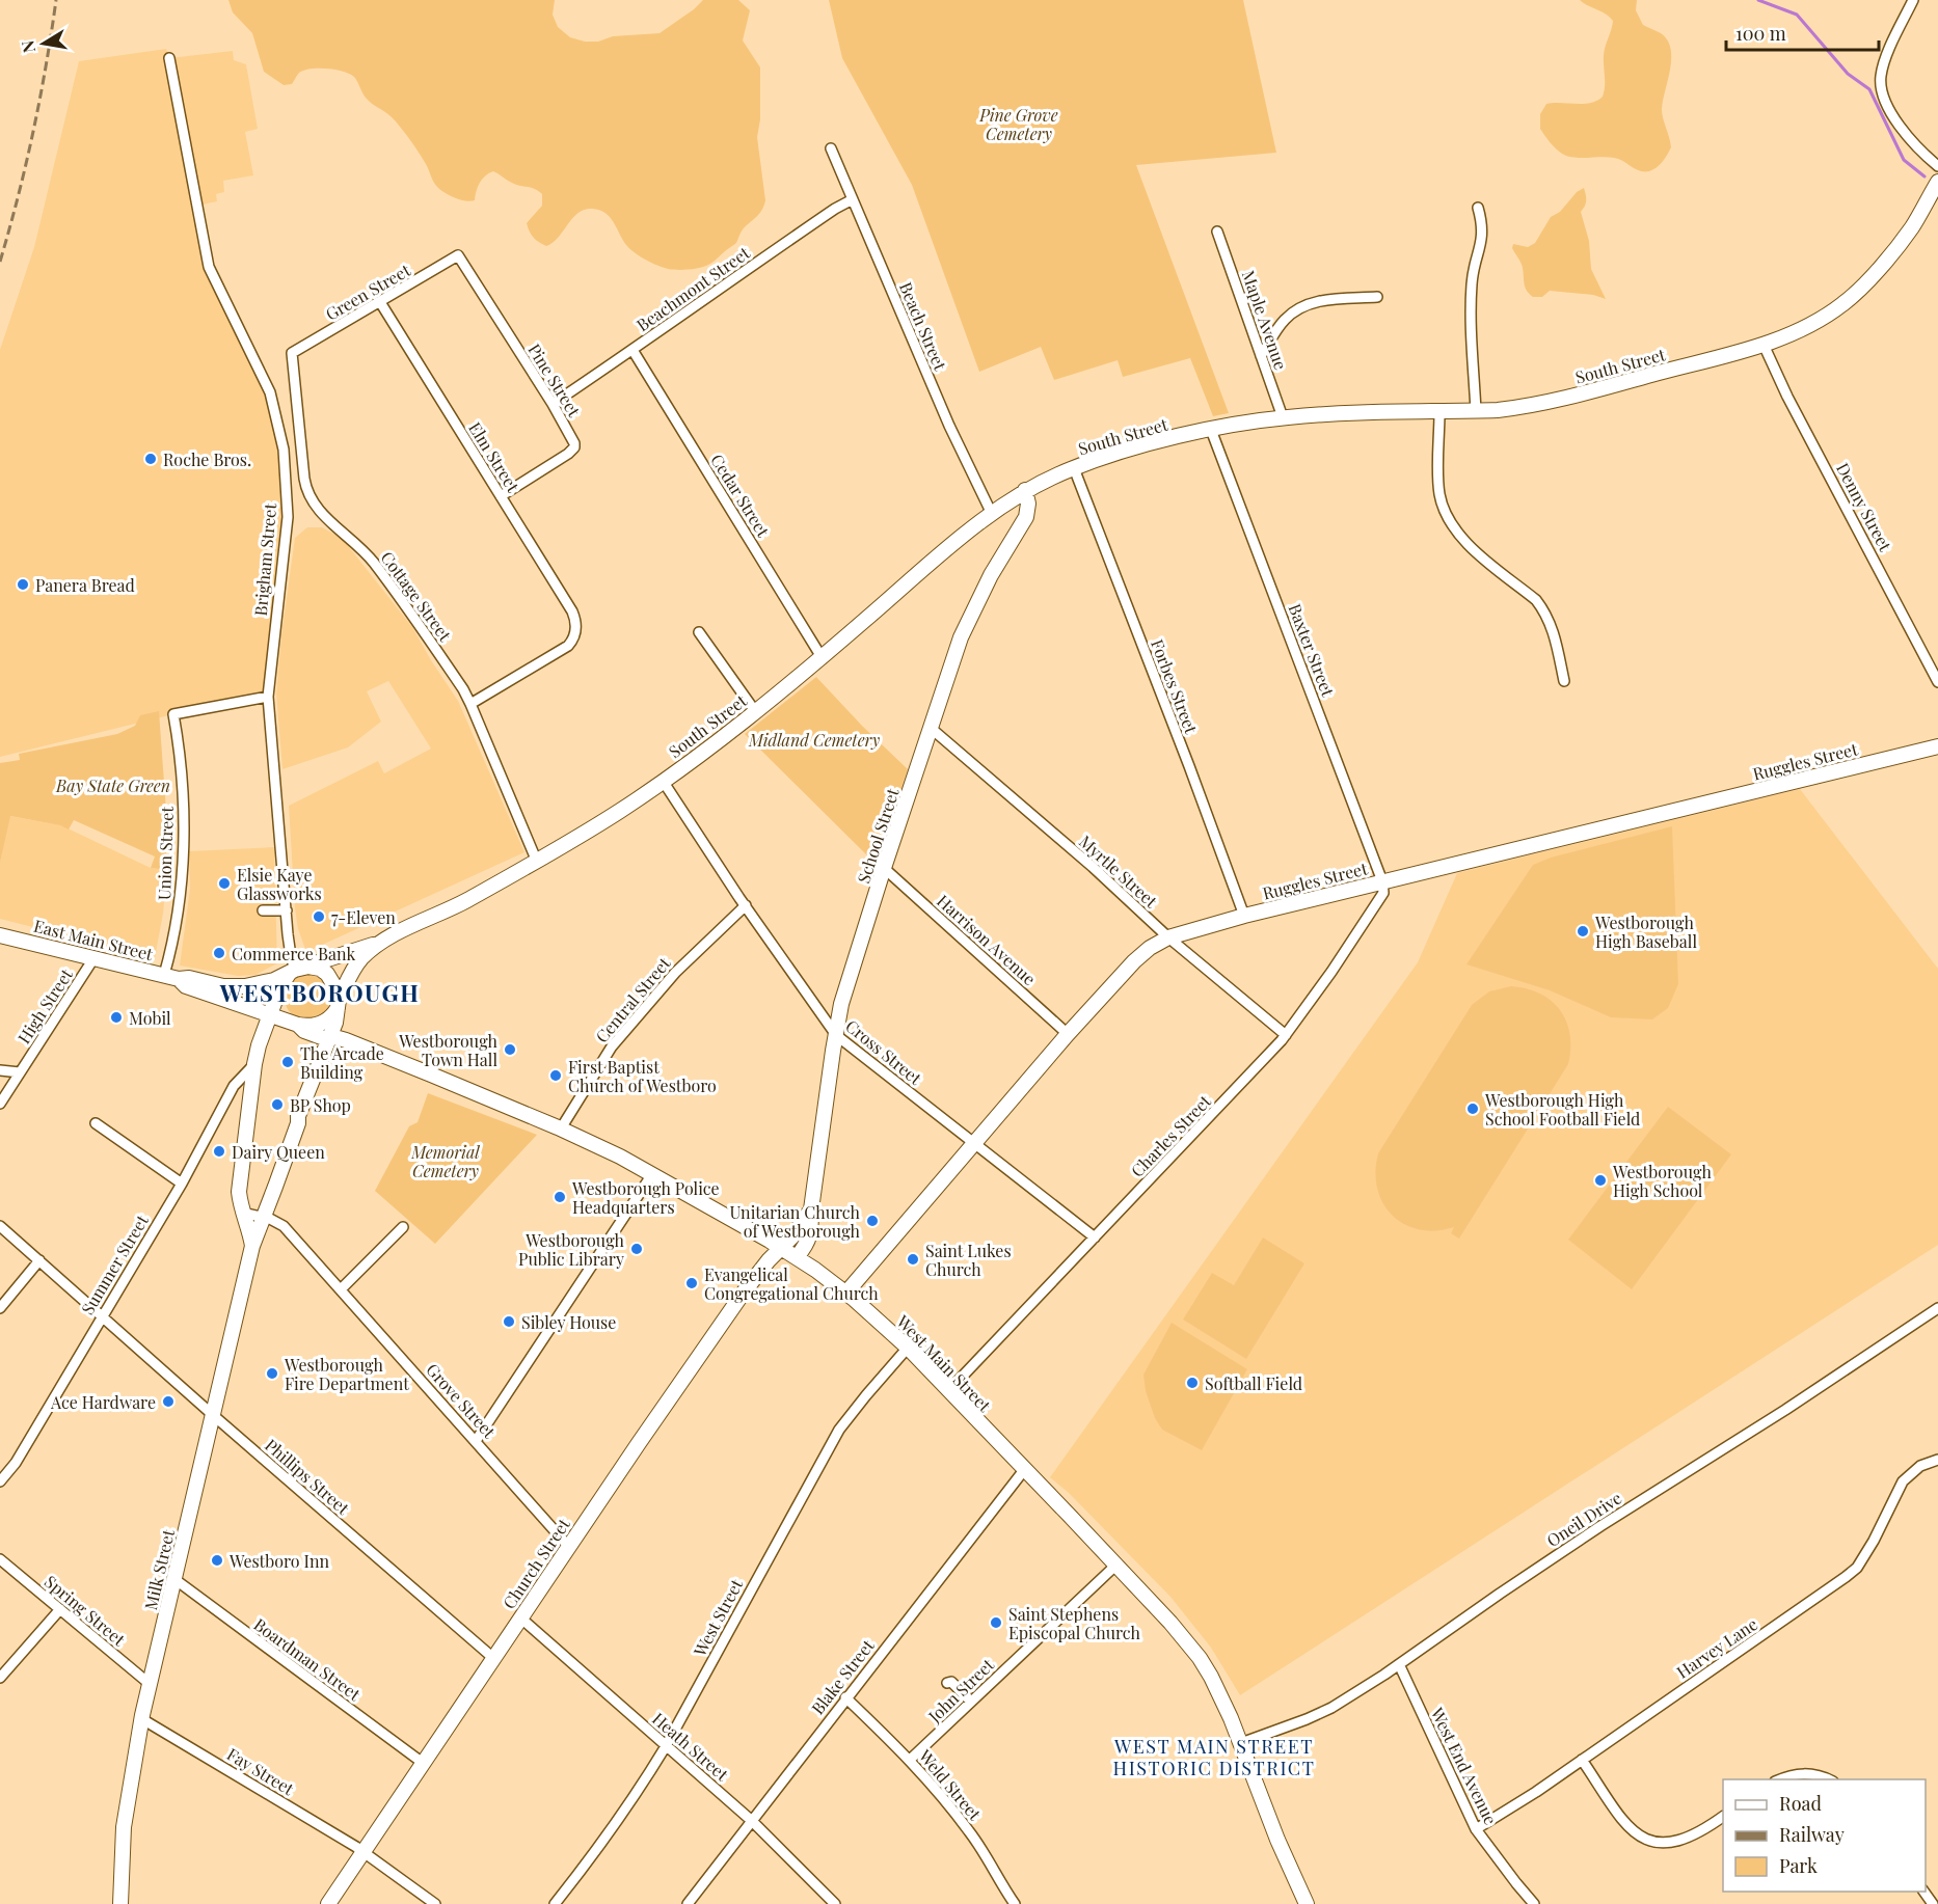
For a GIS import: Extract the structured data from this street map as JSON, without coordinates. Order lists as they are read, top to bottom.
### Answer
{
  "streets": {
    "main road": [
      "South Street",
      "Ruggles Street",
      "School Street",
      "East Main Street",
      "West Main Street",
      "Church Street",
      "Milk Street"
    ],
    "street": [
      "Beachmont Street",
      "Green Street",
      "Maple Avenue",
      "Beach Street",
      "Pine Street",
      "Elm Street",
      "Cedar Street",
      "Denny Street",
      "Brigham Street",
      "Cottage Street",
      "Baxter Street",
      "Forbes Street",
      "Union Street",
      "Myrtle Street",
      "Harrison Avenue",
      "Central Street",
      "High Street",
      "Cross Street",
      "Charles Street",
      "Summer Street",
      "Grove Street",
      "Phillips Street",
      "Oneil Drive",
      "Spring Street",
      "West Street",
      "Harvey Lane",
      "Boardman Street",
      "Blake Street",
      "John Street",
      "Heath Street",
      "West End Avenue",
      "Fay Street",
      "Weld Street"
    ]
  },
  "crossings": [
    ["Beachmont Street", "Beach Street"],
    ["Beachmont Street", "Pine Street"],
    ["Beachmont Street", "Cedar Street"],
    ["Green Street", "Pine Street"],
    ["Green Street", "Elm Street"],
    ["Green Street", "Cottage Street"],
    ["Maple Avenue", "South Street"],
    ["Beach Street", "South Street"],
    ["South Street", "Cedar Street"],
    ["South Street", "Denny Street"],
    ["South Street", "Brigham Street"],
    ["South Street", "Cottage Street"],
    ["South Street", "Baxter Street"],
    ["South Street", "Forbes Street"],
    ["South Street", "School Street"],
    ["South Street", "East Main Street"],
    ["South Street", "Cross Street"],
    ["South Street", "West Main Street"],
    ["South Street", "Milk Street"],
    ["Pine Street", "Elm Street"],
    ["Elm Street", "Cottage Street"],
    ["Brigham Street", "Union Street"],
    ["Brigham Street", "East Main Street"],
    ["Brigham Street", "West Main Street"],
    ["Brigham Street", "Milk Street"],
    ["Baxter Street", "Ruggles Street"],
    ["Baxter Street", "Charles Street"],
    ["Forbes Street", "Ruggles Street"],
    ["Ruggles Street", "Myrtle Street"],
    ["Ruggles Street", "Harrison Avenue"],
    ["Ruggles Street", "Cross Street"],
    ["Ruggles Street", "Charles Street"],
    ["Ruggles Street", "West Main Street"],
    ["School Street", "Myrtle Street"],
    ["School Street", "Harrison Avenue"],
    ["School Street", "Cross Street"],
    ["School Street", "West Main Street"],
    ["School Street", "Church Street"],
    ["Union Street", "East Main Street"],
    ["Myrtle Street", "Charles Street"],
    ["East Main Street", "High Street"],
    ["East Main Street", "West Main Street"],
    ["East Main Street", "Milk Street"],
    ["Central Street", "Cross Street"],
    ["Central Street", "West Main Street"],
    ["Cross Street", "Charles Street"],
    ["Charles Street", "West Main Street"],
    ["Summer Street", "Phillips Street"],
    ["West Main Street", "Oneil Drive"],
    ["West Main Street", "Church Street"],
    ["West Main Street", "Milk Street"],
    ["West Main Street", "West Street"],
    ["West Main Street", "Blake Street"],
    ["West Main Street", "John Street"],
    ["Grove Street", "Church Street"],
    ["Grove Street", "Milk Street"],
    ["Phillips Street", "Church Street"],
    ["Phillips Street", "Milk Street"],
    ["Oneil Drive", "West End Avenue"],
    ["Church Street", "Boardman Street"],
    ["Church Street", "Heath Street"],
    ["Church Street", "Fay Street"],
    ["Milk Street", "Spring Street"],
    ["Milk Street", "Boardman Street"],
    ["Milk Street", "Fay Street"],
    ["West Street", "Heath Street"],
    ["Harvey Lane", "West End Avenue"],
    ["Blake Street", "Heath Street"],
    ["Blake Street", "Weld Street"],
    ["John Street", "Weld Street"]
  ],
  "districts": ["WESTBOROUGH", "WEST MAIN STREET HISTORIC DISTRICT"],
  "parks": [
    "Pine Grove Cemetery",
    "Midland Cemetery",
    "Bay State Green",
    "Memorial Cemetery"
  ],
  "places": [
    "Roche Bros.",
    "Panera Bread",
    "Elsie Kaye Glassworks",
    "7-Eleven",
    "Westborough High Baseball",
    "Commerce Bank",
    "Mobil",
    "Westborough Town Hall",
    "The Arcade Building",
    "First Baptist Church of Westboro",
    "BP Shop",
    "Westborough High School Football Field",
    "Dairy Queen",
    "Westborough High School",
    "Westborough Police Headquarters",
    "Unitarian Church of Westborough",
    "Westborough Public Library",
    "Saint Lukes Church",
    "Evangelical Congregational Church",
    "Sibley House",
    "Westborough Fire Department",
    "Softball Field",
    "Ace Hardware",
    "Westboro Inn",
    "Saint Stephens Episcopal Church"
  ],
  "legend": ["Road", "Railway", "Park"],
  "scale_bar": "100 m",
  "north": "left"
}
